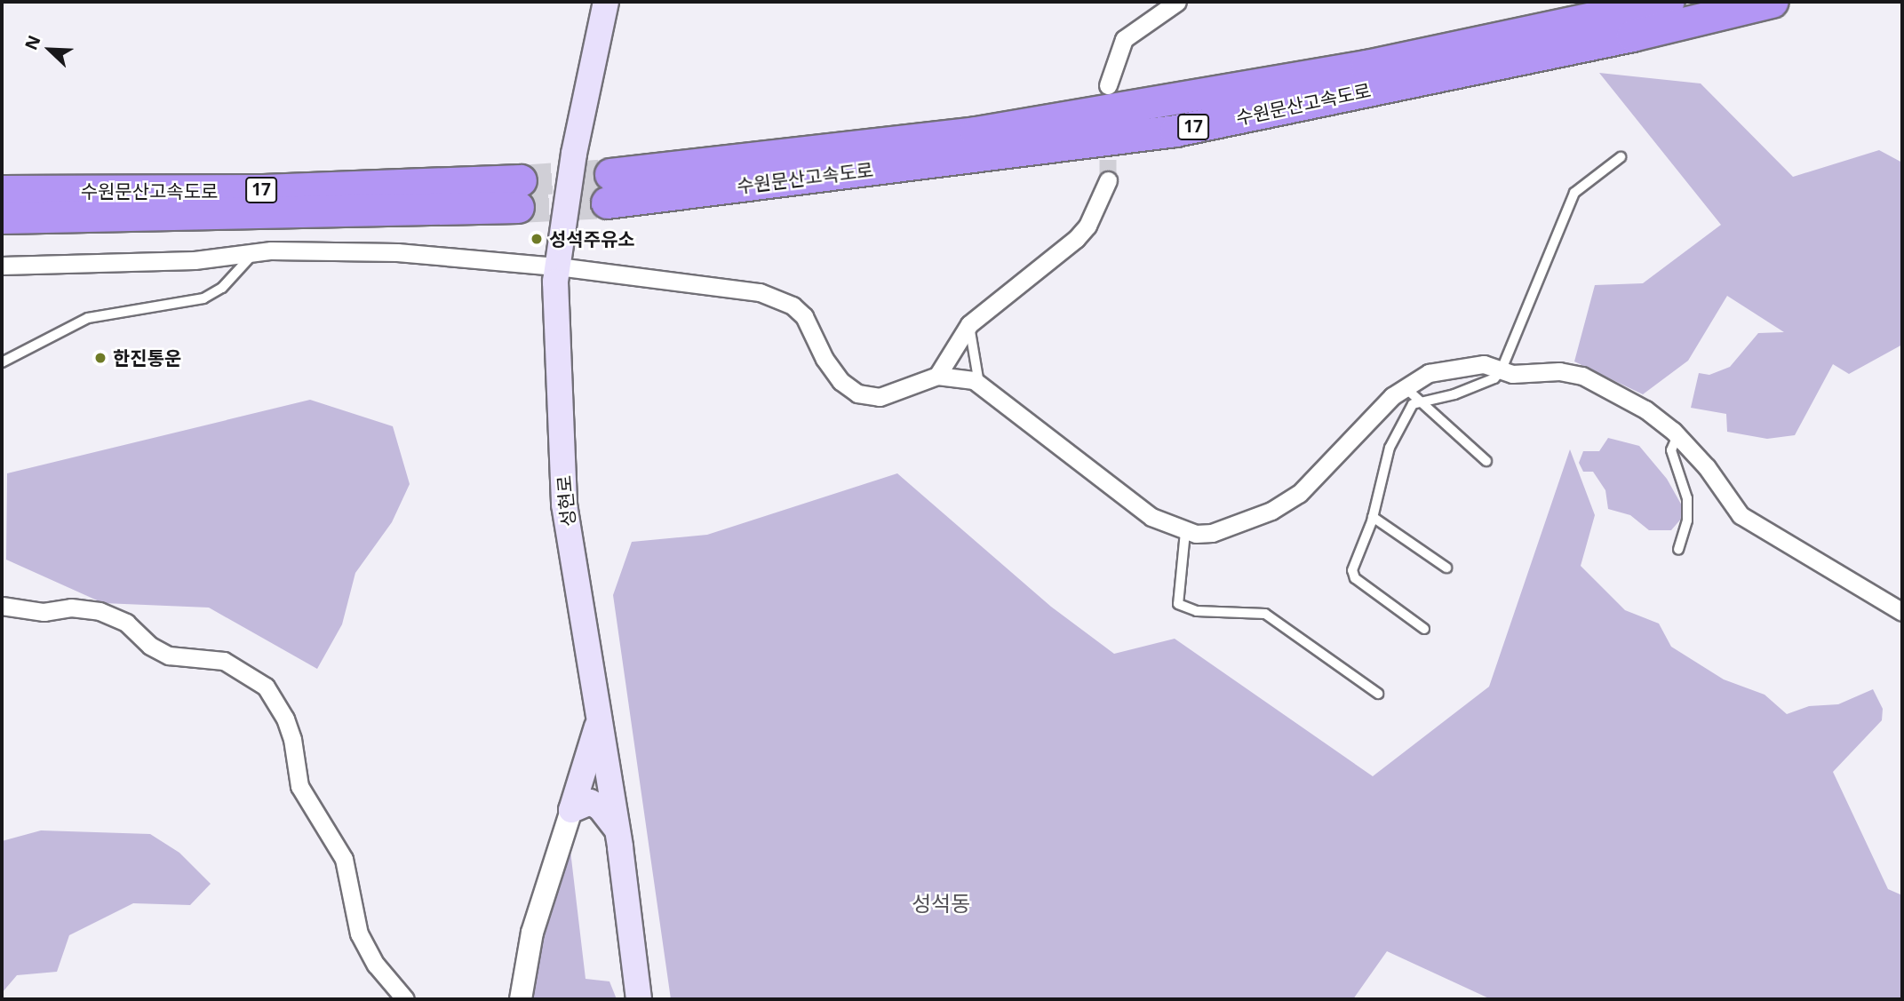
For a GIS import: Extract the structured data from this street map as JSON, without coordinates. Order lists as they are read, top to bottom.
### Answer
{
  "streets": {
    "highway": ["수원문산고속도로", "17"],
    "main road": ["성현로"]
  },
  "districts": ["성석동"],
  "places": ["성석주유소", "한진통운"],
  "north": "top left"
}
